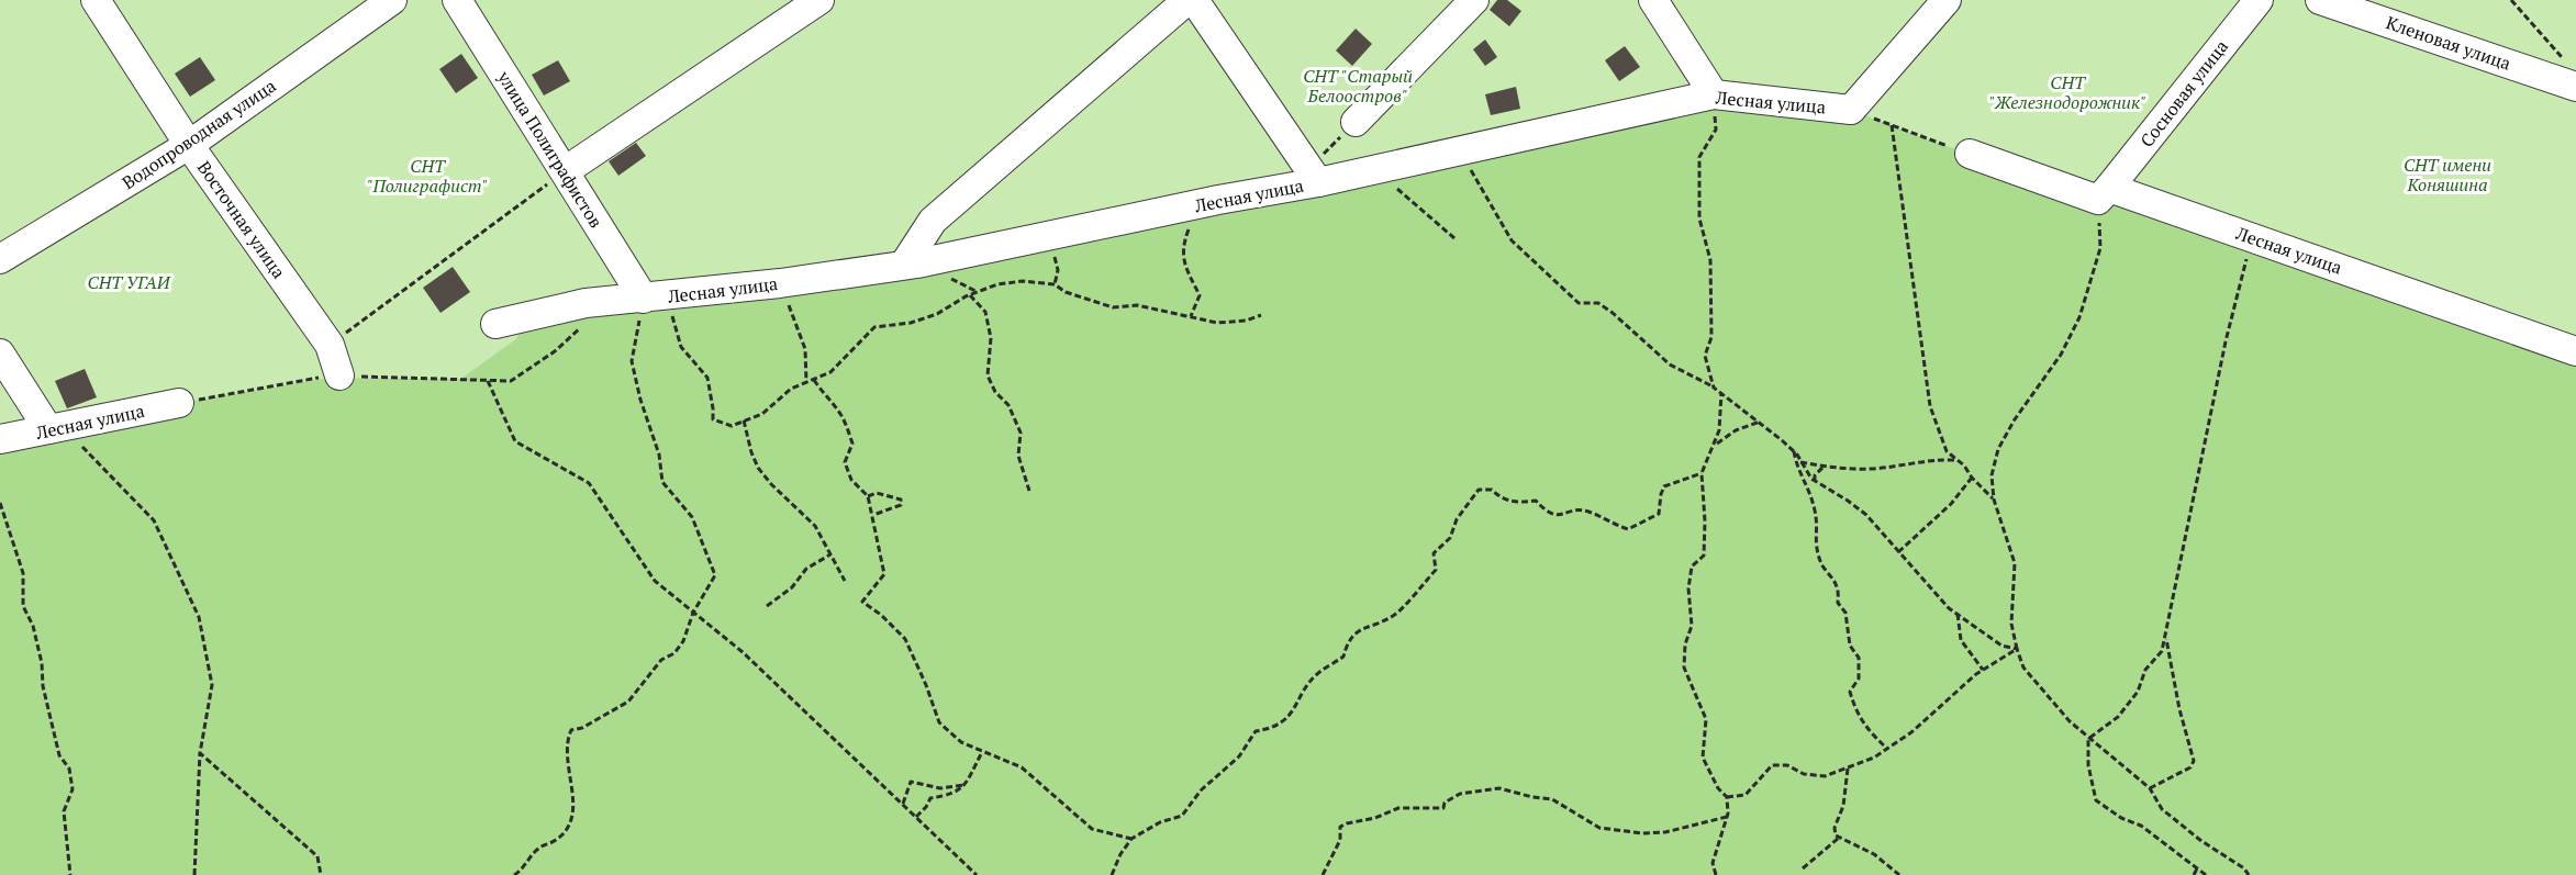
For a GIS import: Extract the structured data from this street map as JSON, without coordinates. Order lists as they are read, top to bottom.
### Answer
{
  "streets": {
    "street": [
      "Кленовая улица",
      "Сосновая улица",
      "Лесная улица",
      "Водопроводная улица",
      "улица Полиграфистов",
      "Восточная улица"
    ]
  },
  "crossings": [
    ["Сосновая улица", "Лесная улица"],
    ["Лесная улица", "улица Полиграфистов"],
    ["Водопроводная улица", "Восточная улица"]
  ],
  "parks": [
    "СНТ \"Старый Белоостров\"",
    "СНТ \"Железнодорожник\"",
    "СНТ имени Коняшина",
    "СНТ \"Полиграфист\"",
    "СНТ УГАИ"
  ]
}
